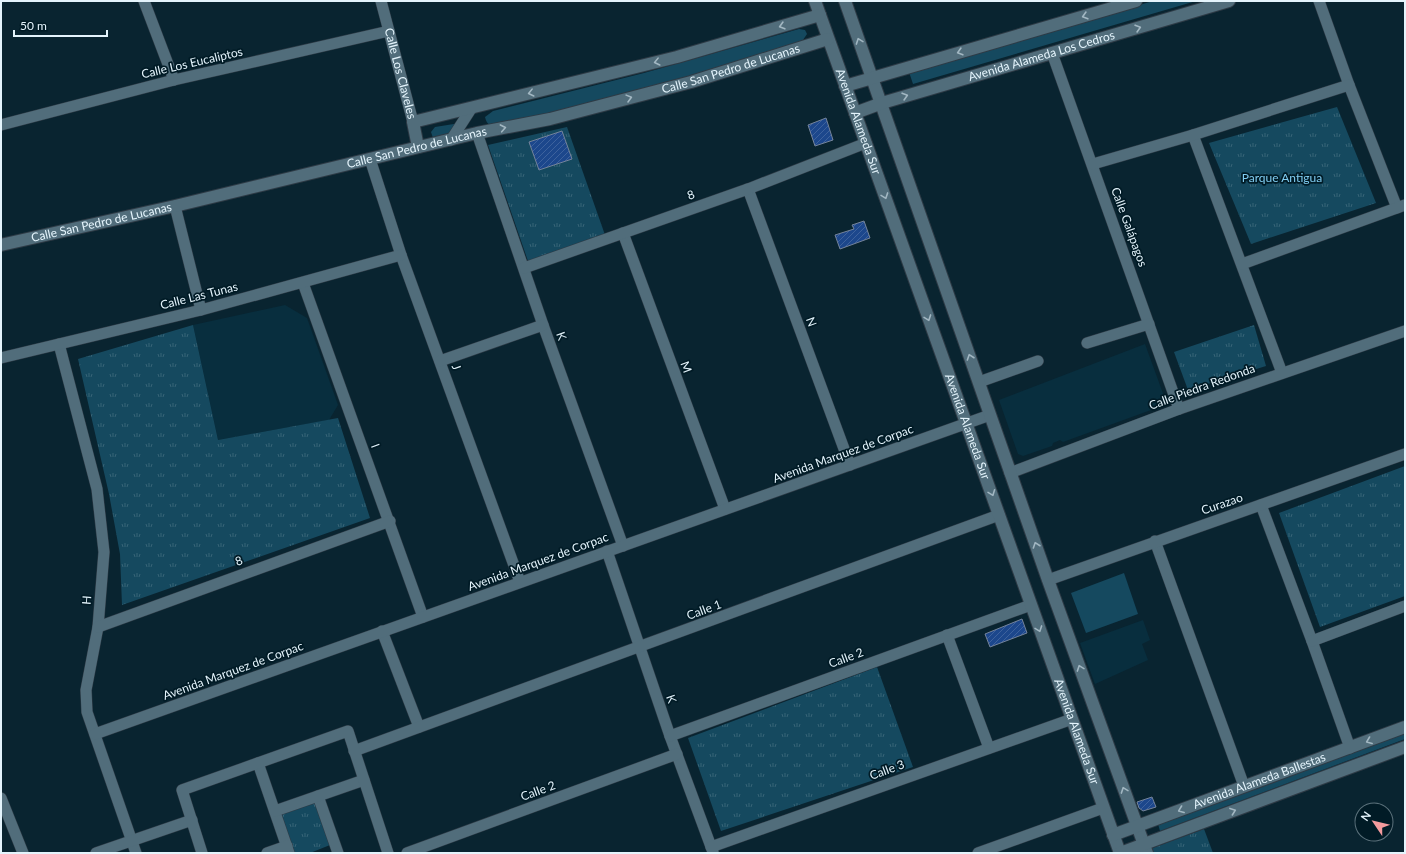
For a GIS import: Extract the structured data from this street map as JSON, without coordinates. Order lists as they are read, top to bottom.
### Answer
{
  "streets": {
    "street": [
      "Avenida Alameda Los Cedros",
      "Calle Los Eucaliptos",
      "Calle San Pedro de Lucanas",
      "Calle Los Claveles",
      "Avenida Alameda Sur",
      "8",
      "Calle Galápagos",
      "Calle Las Tunas",
      "N",
      "K",
      "J",
      "M",
      "Calle Piedra Redonda",
      "I",
      "Avenida Marquez de Corpac",
      "Curazao",
      "H",
      "Calle 1",
      "Calle 2",
      "Calle 3",
      "Avenida Alameda Ballestas"
    ]
  },
  "crossings": [
    ["Avenida Alameda Los Cedros", "Avenida Alameda Sur"],
    ["Avenida Alameda Los Cedros", "Calle Galápagos"],
    ["Calle Los Eucaliptos", "Calle Los Claveles"],
    ["Calle San Pedro de Lucanas", "Calle Los Claveles"],
    ["Calle San Pedro de Lucanas", "Avenida Alameda Sur"],
    ["Calle San Pedro de Lucanas", "K"],
    ["Calle San Pedro de Lucanas", "J"],
    ["Avenida Alameda Sur", "8"],
    ["Avenida Alameda Sur", "Calle Piedra Redonda"],
    ["Avenida Alameda Sur", "Avenida Marquez de Corpac"],
    ["Avenida Alameda Sur", "Curazao"],
    ["Avenida Alameda Sur", "Calle 1"],
    ["Avenida Alameda Sur", "Calle 2"],
    ["Avenida Alameda Sur", "Calle 3"],
    ["Avenida Alameda Sur", "Avenida Alameda Ballestas"],
    ["8", "N"],
    ["8", "K"],
    ["8", "M"],
    ["8", "I"],
    ["8", "H"],
    ["Calle Galápagos", "Calle Piedra Redonda"],
    ["Calle Las Tunas", "J"],
    ["Calle Las Tunas", "I"],
    ["Calle Las Tunas", "H"],
    ["N", "Avenida Marquez de Corpac"],
    ["K", "Avenida Marquez de Corpac"],
    ["K", "Calle 1"],
    ["K", "Calle 2"],
    ["K", "Calle 3"],
    ["J", "Avenida Marquez de Corpac"],
    ["M", "Avenida Marquez de Corpac"],
    ["I", "Avenida Marquez de Corpac"],
    ["Avenida Marquez de Corpac", "H"]
  ],
  "parks": ["Parque Antigua"],
  "scale_bar": "50 m",
  "north": "top left"
}
